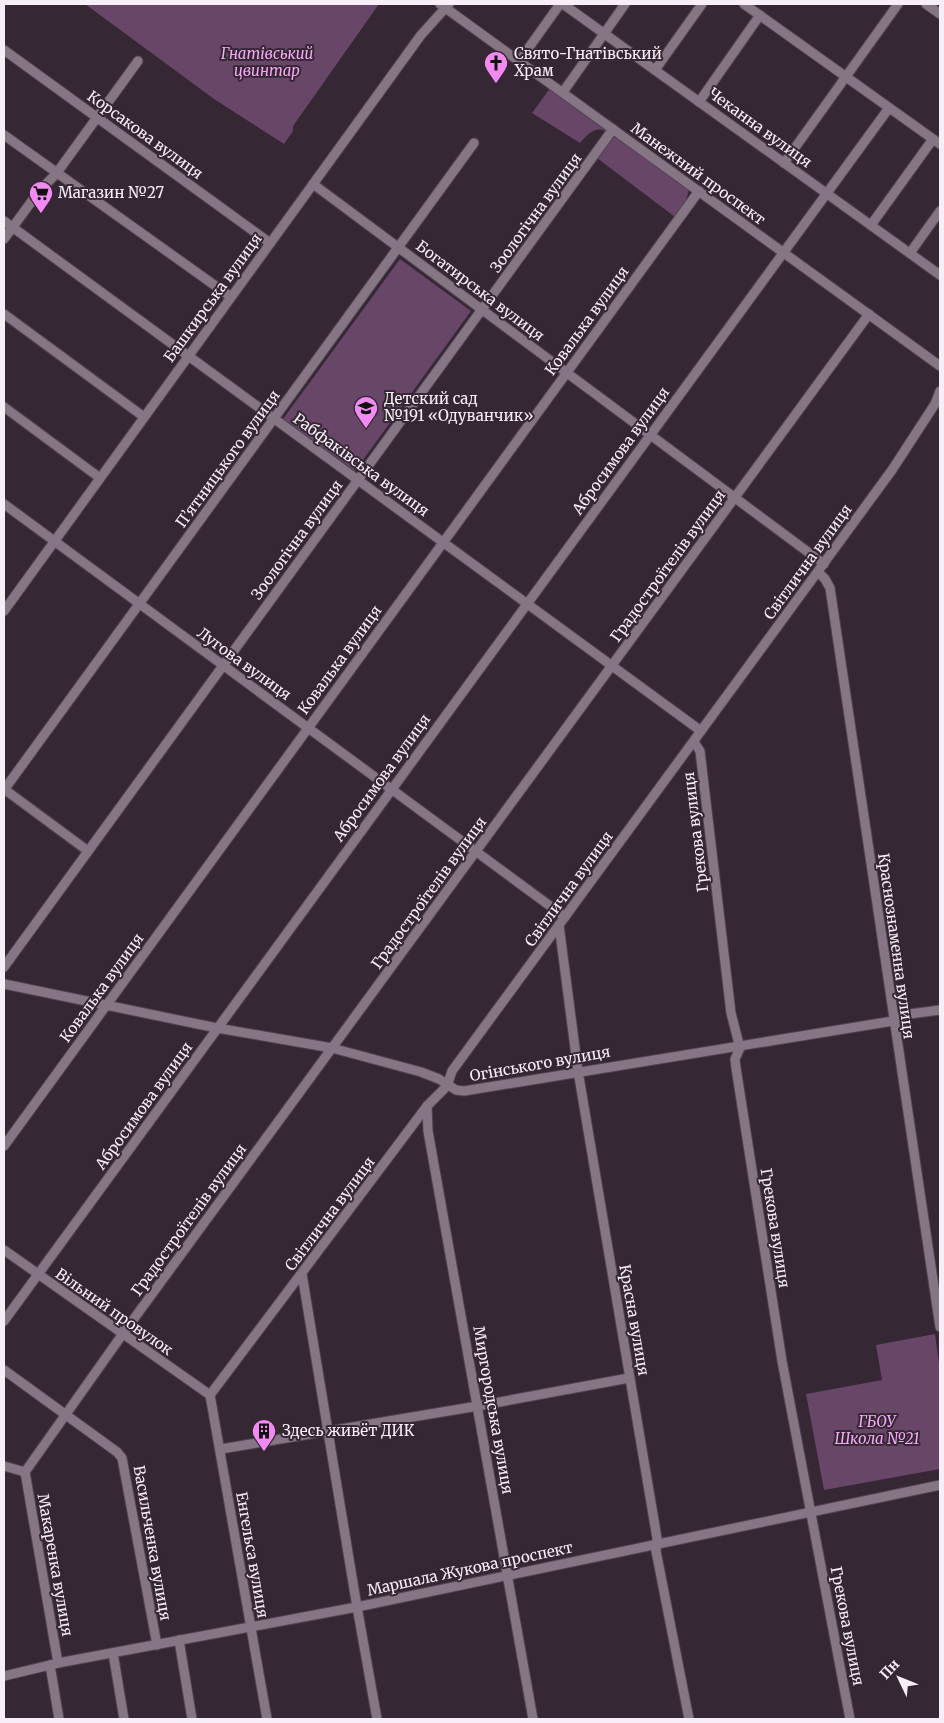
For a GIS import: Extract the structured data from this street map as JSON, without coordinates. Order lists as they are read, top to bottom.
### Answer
{
  "streets": {
    "street": [
      "Чеканна вулиця",
      "Корсакова вулиця",
      "Манежний проспект",
      "Зоологічна вулиця",
      "Богатирська вулиця",
      "Башкирська вулиця",
      "Ковалька вулиця",
      "Абросимова вулиця",
      "П’ятницького вулиця",
      "Рабфаківська вулиця",
      "Світлична вулиця",
      "Градостроїтелiв вулиця",
      "Лугова вулиця",
      "Грекова вулиця",
      "Краснознаменна вулиця",
      "Огінського вулиця",
      "Вільний провулок",
      "Красна вулиця",
      "Миргородська вулиця",
      "Васильченка вулиця",
      "Енгельса вулиця",
      "Макаренка вулиця",
      "Маршала Жукова проспект"
    ]
  },
  "crossings": [
    ["Чеканна вулиця", "Абросимова вулиця"],
    ["Корсакова вулиця", "Башкирська вулиця"],
    ["Манежний проспект", "Зоологічна вулиця"],
    ["Манежний проспект", "Башкирська вулиця"],
    ["Манежний проспект", "Ковалька вулиця"],
    ["Манежний проспект", "Абросимова вулиця"],
    ["Манежний проспект", "Градостроїтелiв вулиця"],
    ["Зоологічна вулиця", "Богатирська вулиця"],
    ["Зоологічна вулиця", "Рабфаківська вулиця"],
    ["Зоологічна вулиця", "Лугова вулиця"],
    ["Богатирська вулиця", "Башкирська вулиця"],
    ["Богатирська вулиця", "Ковалька вулиця"],
    ["Богатирська вулиця", "Абросимова вулиця"],
    ["Богатирська вулиця", "П’ятницького вулиця"],
    ["Богатирська вулиця", "Світлична вулиця"],
    ["Богатирська вулиця", "Градостроїтелiв вулиця"],
    ["Башкирська вулиця", "Рабфаківська вулиця"],
    ["Башкирська вулиця", "Лугова вулиця"],
    ["Ковалька вулиця", "Рабфаківська вулиця"],
    ["Ковалька вулиця", "Лугова вулиця"],
    ["Ковалька вулиця", "Огінського вулиця"],
    ["Абросимова вулиця", "Рабфаківська вулиця"],
    ["Абросимова вулиця", "Лугова вулиця"],
    ["Абросимова вулиця", "Огінського вулиця"],
    ["Абросимова вулиця", "Вільний провулок"],
    ["П’ятницького вулиця", "Рабфаківська вулиця"],
    ["П’ятницького вулиця", "Лугова вулиця"],
    ["Рабфаківська вулиця", "Світлична вулиця"],
    ["Рабфаківська вулиця", "Градостроїтелiв вулиця"],
    ["Світлична вулиця", "Лугова вулиця"],
    ["Світлична вулиця", "Грекова вулиця"],
    ["Світлична вулиця", "Краснознаменна вулиця"],
    ["Світлична вулиця", "Огінського вулиця"],
    ["Світлична вулиця", "Вільний провулок"],
    ["Світлична вулиця", "Красна вулиця"],
    ["Світлична вулиця", "Миргородська вулиця"],
    ["Світлична вулиця", "Енгельса вулиця"],
    ["Градостроїтелiв вулиця", "Лугова вулиця"],
    ["Градостроїтелiв вулиця", "Огінського вулиця"],
    ["Градостроїтелiв вулиця", "Вільний провулок"],
    ["Градостроїтелiв вулиця", "Васильченка вулиця"],
    ["Градостроїтелiв вулиця", "Макаренка вулиця"],
    ["Грекова вулиця", "Огінського вулиця"],
    ["Грекова вулиця", "Маршала Жукова проспект"],
    ["Краснознаменна вулиця", "Огінського вулиця"],
    ["Огінського вулиця", "Красна вулиця"],
    ["Вільний провулок", "Енгельса вулиця"],
    ["Красна вулиця", "Маршала Жукова проспект"],
    ["Миргородська вулиця", "Маршала Жукова проспект"],
    ["Васильченка вулиця", "Маршала Жукова проспект"],
    ["Енгельса вулиця", "Маршала Жукова проспект"],
    ["Макаренка вулиця", "Маршала Жукова проспект"]
  ],
  "parks": ["Гнатівський цвинтар", "ГБОУ Школа №21"],
  "places": {
    "church": ["Свято-Гнатівський Храм"],
    "supermarket": ["Магазин №27"],
    "school or university": ["Детский сад №191 «Одуванчик»"],
    "building": ["Здесь живёт ДИК"]
  },
  "north": "top left"
}
